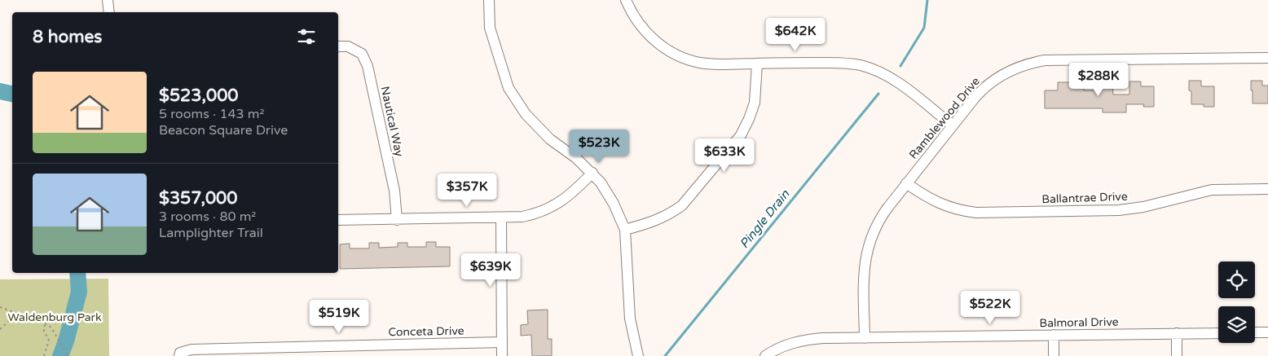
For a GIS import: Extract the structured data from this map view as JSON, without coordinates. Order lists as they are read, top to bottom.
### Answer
{
  "streets": {
    "street": [
      "Ramblewood Drive",
      "Nautical Way",
      "Ballantrae Drive",
      "Balmoral Drive",
      "Conceta Drive"
    ]
  },
  "crossings": [
    ["Ramblewood Drive", "Ballantrae Drive"],
    ["Ramblewood Drive", "Balmoral Drive"]
  ],
  "water": ["Pingle Drain"],
  "parks": ["Waldenburg Park"],
  "page": {
    "heading": "8 homes",
    "price": [
      "$642K",
      "$288K",
      "$523K",
      "$633K",
      "$357K",
      "$639K",
      "$522K",
      "$519K"
    ],
    "list": [
      {
        "name": "$523,000",
        "note": "5 rooms · 143 m² · Beacon Square Drive"
      },
      {
        "name": "$357,000",
        "note": "3 rooms · 80 m² · Lamplighter Trail"
      }
    ]
  }
}
